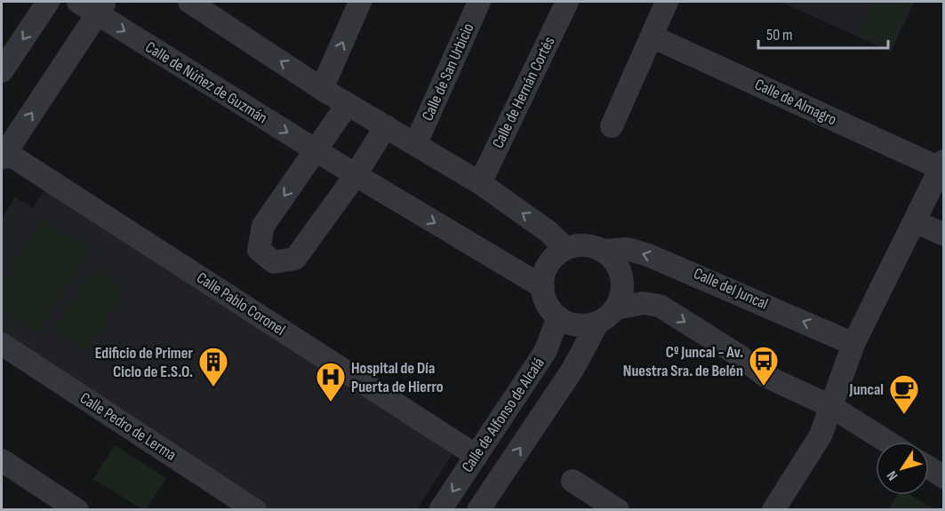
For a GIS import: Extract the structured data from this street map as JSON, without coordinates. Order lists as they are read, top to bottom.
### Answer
{
  "streets": {
    "street": [
      "Calle de San Urbicio",
      "Calle de Núñez de Guzmán",
      "Calle de Hernán Cortés",
      "Calle de Almagro",
      "Calle del Juncal",
      "Calle Pablo Coronel",
      "Calle de Alfonso de Alcalá",
      "Calle Pedro de Lerma"
    ]
  },
  "crossings": [
    ["Calle de Núñez de Guzmán", "Calle del Juncal"],
    ["Calle de Núñez de Guzmán", "Calle de Alfonso de Alcalá"],
    ["Calle del Juncal", "Calle de Alfonso de Alcalá"],
    ["Calle Pablo Coronel", "Calle de Alfonso de Alcalá"]
  ],
  "places": {
    "bus stop": ["Cº Juncal - Av. Nuestra Sra. de Belén"],
    "building": ["Edificio de Primer Ciclo de E.S.O."],
    "hospital": ["Hospital de Día Puerta de Hierro"],
    "cafe": ["Juncal"]
  },
  "scale_bar": "50 m",
  "north": "bottom left"
}
